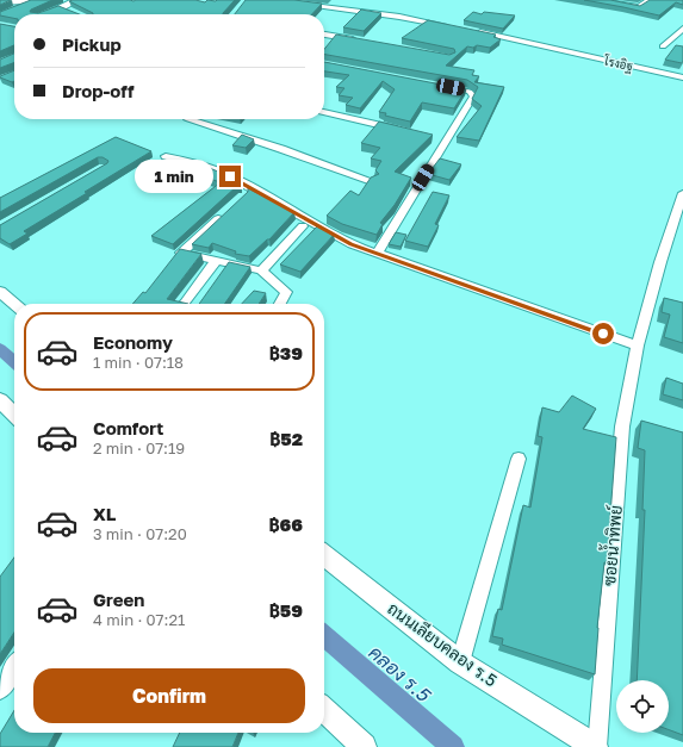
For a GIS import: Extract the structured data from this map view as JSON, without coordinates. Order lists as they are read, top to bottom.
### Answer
{
  "streets": {
    "street": ["โรงอิฐ", "ซอยน้ำทิพย์", "ถนนเลียบคลอง ร.5"]
  },
  "crossings": [
    ["ซอยน้ำทิพย์", "ถนนเลียบคลอง ร.5"]
  ],
  "water": ["คลอง ร.5"],
  "page": {
    "banner": ["Pickup", "Drop-off"],
    "bubble": "1 min",
    "list": [
      {
        "name": "Economy",
        "note": "1 min · 07:18",
        "value": "฿39"
      },
      {
        "name": "Comfort",
        "note": "2 min · 07:19",
        "value": "฿52"
      },
      {
        "name": "XL",
        "note": "3 min · 07:20",
        "value": "฿66"
      },
      {
        "name": "Green",
        "note": "4 min · 07:21",
        "value": "฿59"
      }
    ],
    "buttons": "Confirm"
  }
}
